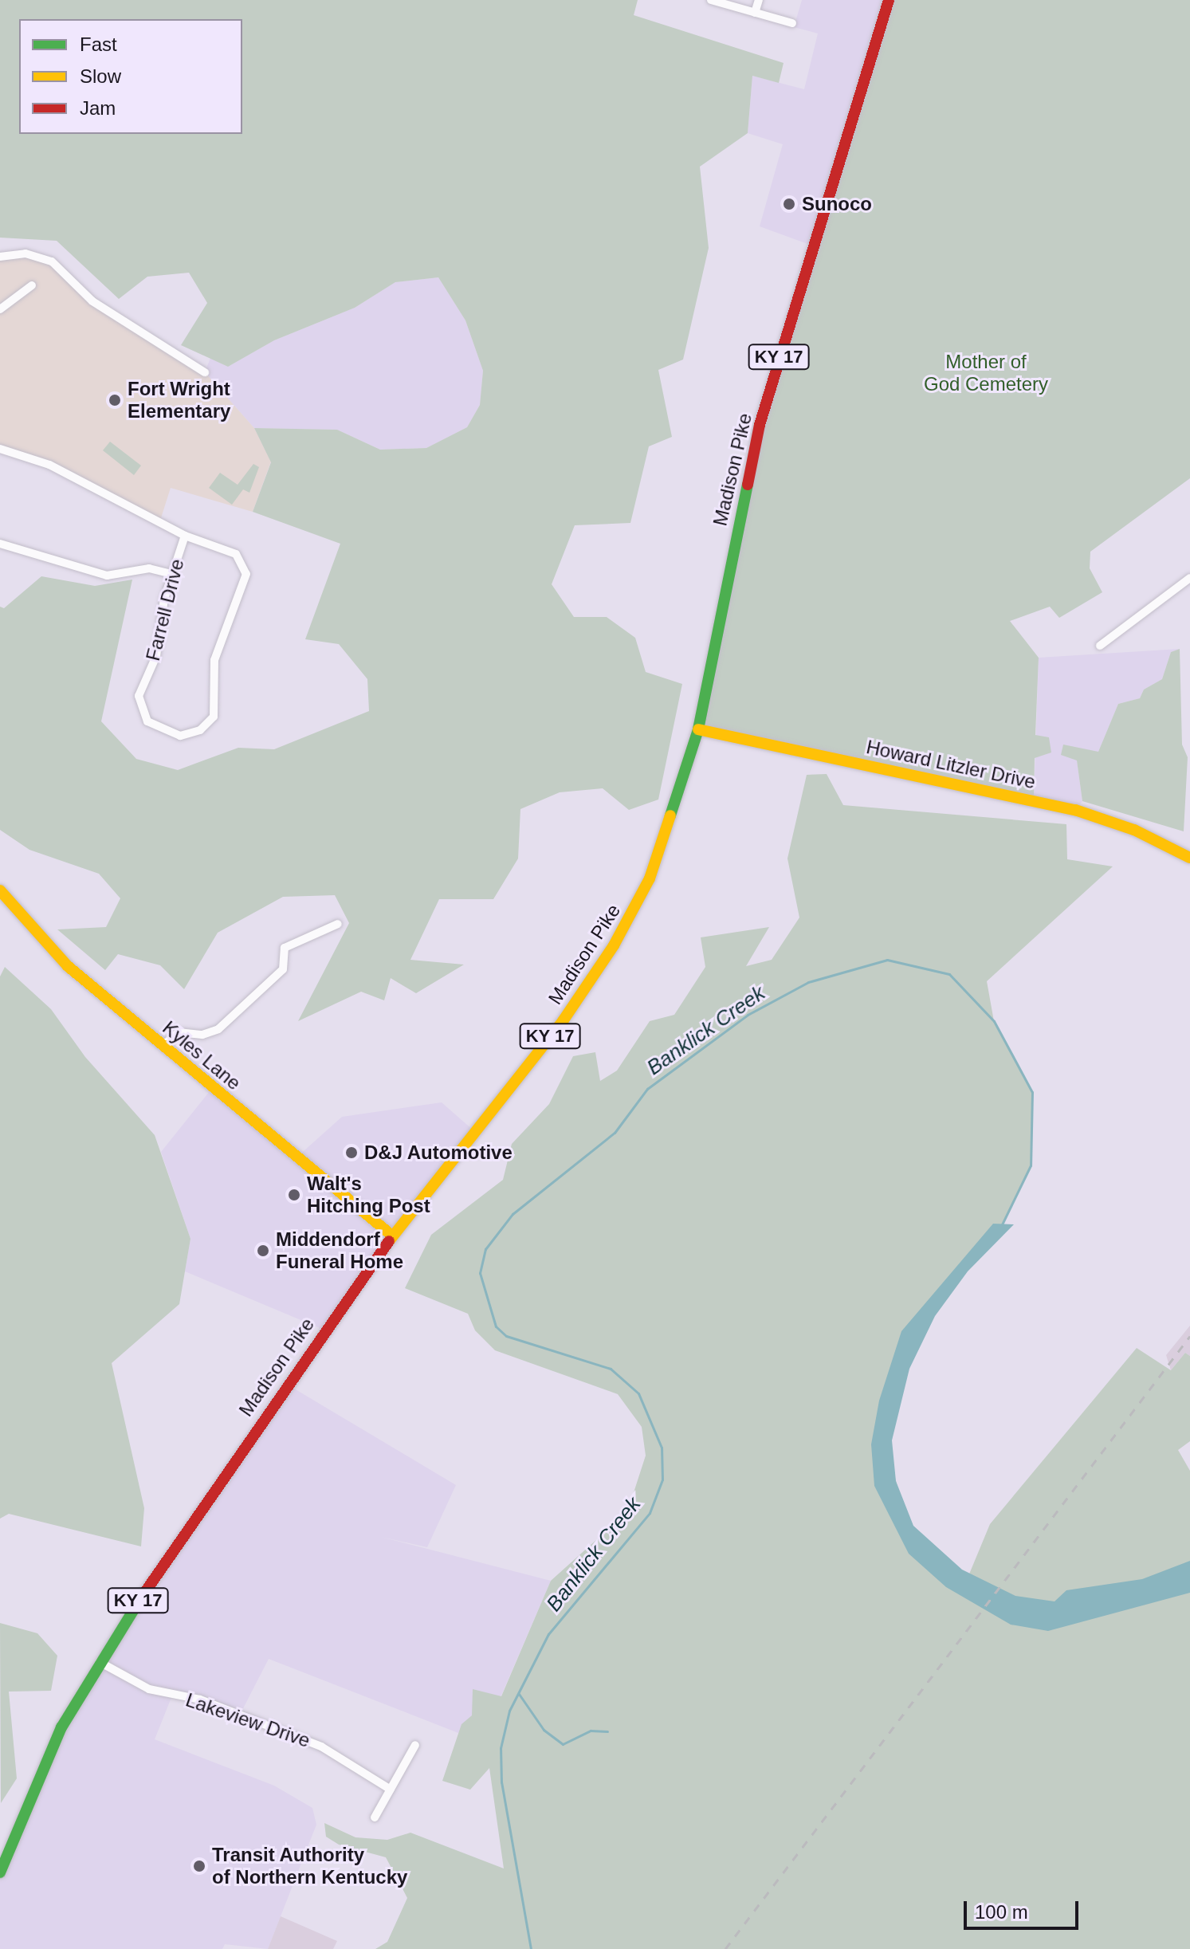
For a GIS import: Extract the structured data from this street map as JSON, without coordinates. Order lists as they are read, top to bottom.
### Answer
{
  "streets": {
    "main road": [
      "KY 17",
      "Madison Pike",
      "Howard Litzler Drive",
      "Kyles Lane"
    ],
    "street": ["Farrell Drive", "Lakeview Drive"]
  },
  "crossings": [
    ["Madison Pike", "Howard Litzler Drive"],
    ["Madison Pike", "Kyles Lane"],
    ["Madison Pike", "Lakeview Drive"]
  ],
  "water": ["Banklick Creek"],
  "parks": ["Mother of God Cemetery"],
  "places": [
    "Sunoco",
    "Fort Wright Elementary",
    "D&J Automotive",
    "Walt's Hitching Post",
    "Middendorf Funeral Home",
    "Transit Authority of Northern Kentucky"
  ],
  "legend": ["Fast", "Slow", "Jam"],
  "scale_bar": "100 m"
}
